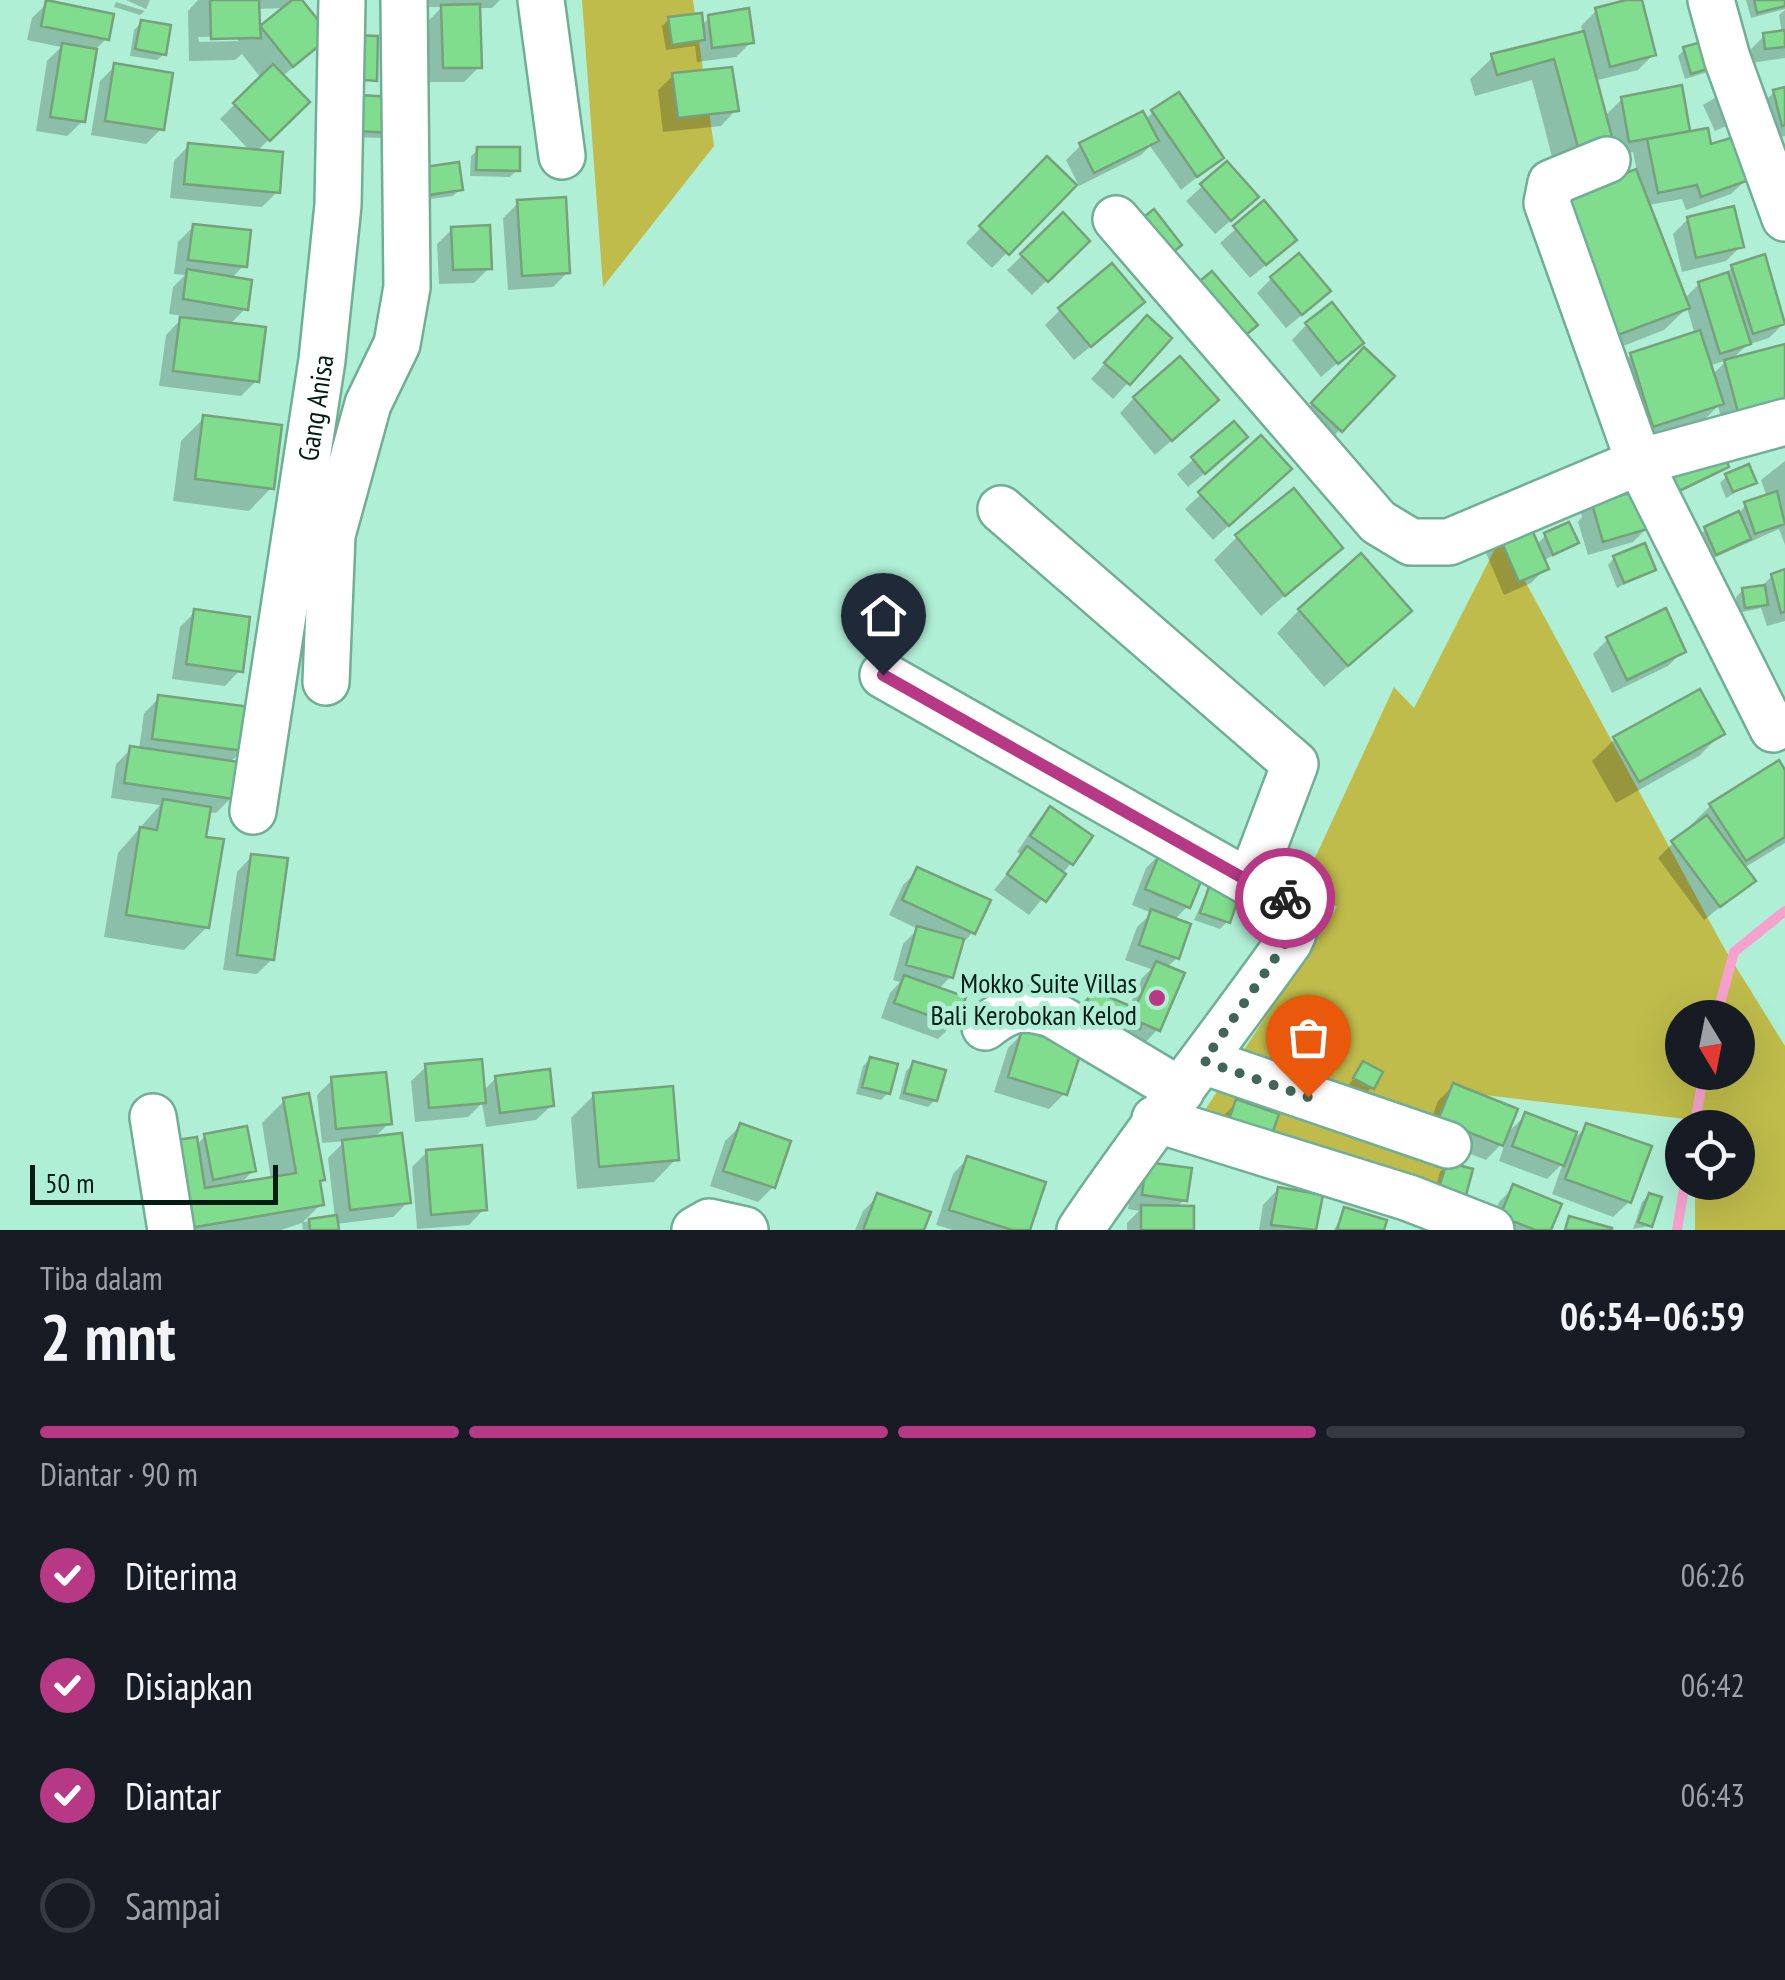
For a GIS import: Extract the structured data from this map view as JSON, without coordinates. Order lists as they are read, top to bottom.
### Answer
{
  "streets": {
    "street": ["Gang Anisa"]
  },
  "places": ["Mokko Suite Villas Bali Kerobokan Kelod"],
  "scale_bar": "50 m",
  "north": "bottom",
  "page": {
    "scale": "50 m",
    "heading": ["2 mnt", "Tiba dalam", "06:54–06:59"],
    "bar": "Diantar · 90 m",
    "list": [
      ["Diterima", "06:26"],
      ["Disiapkan", "06:42"],
      ["Diantar", "06:43"],
      "Sampai"
    ]
  }
}
